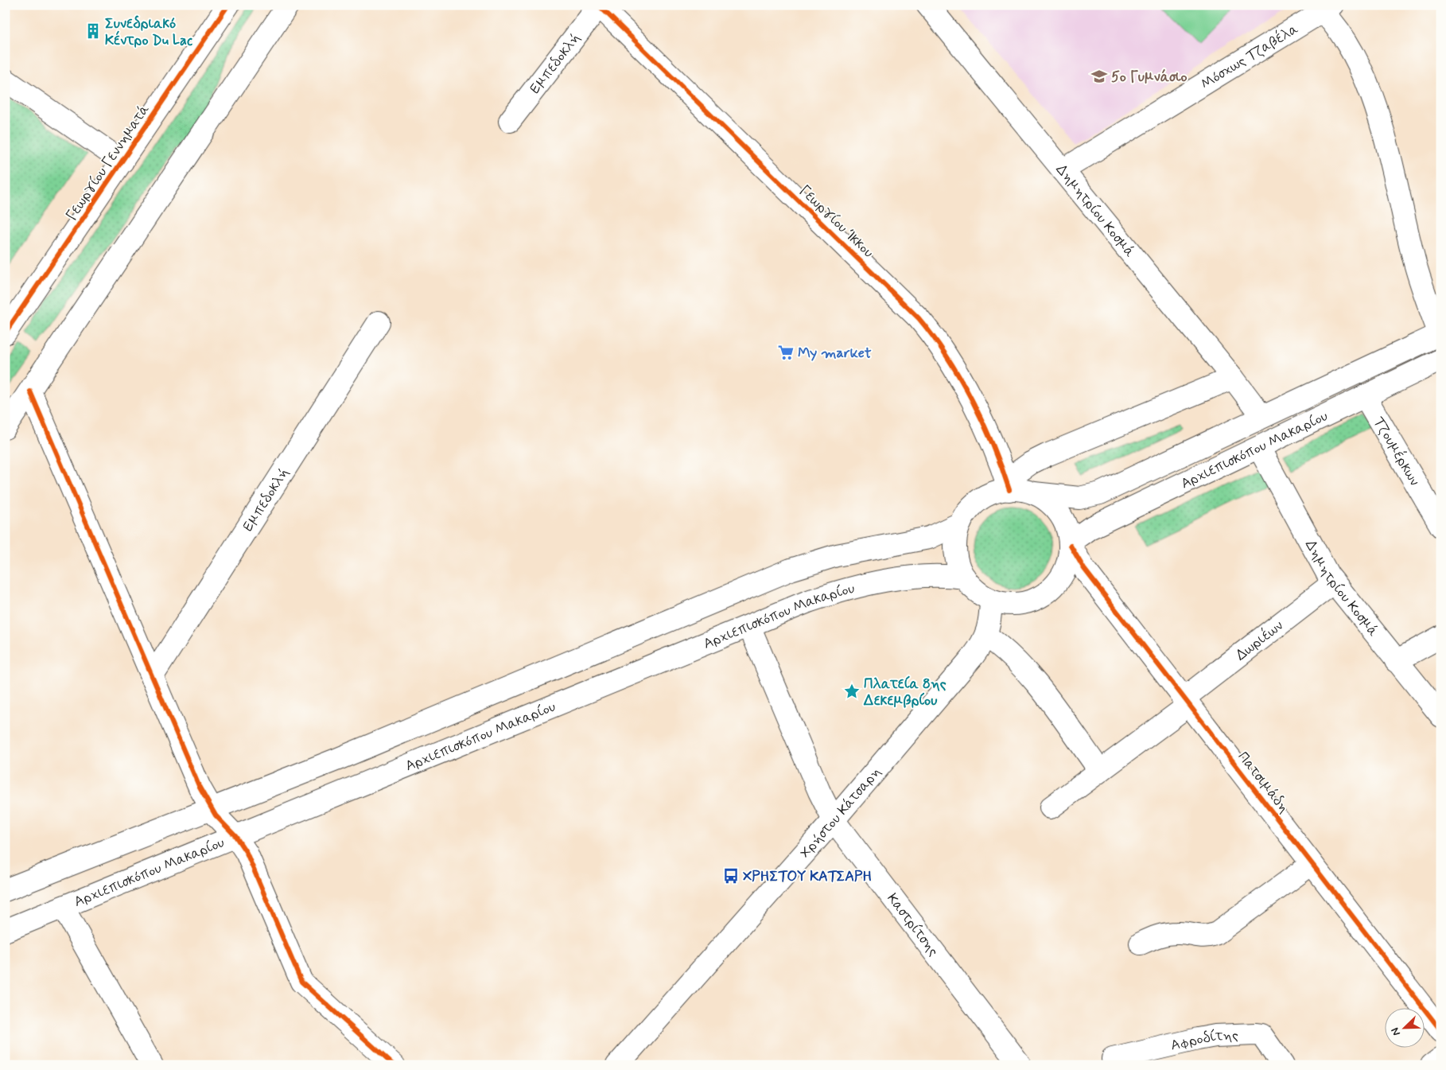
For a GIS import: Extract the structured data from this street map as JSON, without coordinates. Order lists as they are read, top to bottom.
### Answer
{
  "streets": {
    "street": [
      "Μόσχως Τζαβέλα",
      "Εμπεδοκλή",
      "Γεωργίου Γεννηματά",
      "Δημητρίου Κοσμά",
      "Γεωργίου Ίκκου",
      "Αρχιεπισκόπου Μακαρίου",
      "Τζουμέρκων",
      "Δωριέων",
      "Πατσιμάδη",
      "Χρήστου Κάτσαρη",
      "Καστρίτσης",
      "Αφροδίτης"
    ]
  },
  "crossings": [
    ["Μόσχως Τζαβέλα", "Δημητρίου Κοσμά"],
    ["Εμπεδοκλή", "Γεωργίου Ίκκου"],
    ["Δημητρίου Κοσμά", "Αρχιεπισκόπου Μακαρίου"],
    ["Δημητρίου Κοσμά", "Δωριέων"],
    ["Γεωργίου Ίκκου", "Αρχιεπισκόπου Μακαρίου"],
    ["Γεωργίου Ίκκου", "Πατσιμάδη"],
    ["Γεωργίου Ίκκου", "Χρήστου Κάτσαρη"],
    ["Αρχιεπισκόπου Μακαρίου", "Τζουμέρκων"],
    ["Αρχιεπισκόπου Μακαρίου", "Πατσιμάδη"],
    ["Αρχιεπισκόπου Μακαρίου", "Χρήστου Κάτσαρη"],
    ["Αρχιεπισκόπου Μακαρίου", "Καστρίτσης"],
    ["Δωριέων", "Πατσιμάδη"],
    ["Πατσιμάδη", "Χρήστου Κάτσαρη"],
    ["Χρήστου Κάτσαρη", "Καστρίτσης"]
  ],
  "places": {
    "building": ["Συνεδριακό Κέντρο Du Lac"],
    "school or university": ["5ο Γυμνάσιο"],
    "supermarket": ["My market"],
    "place": ["Πλατεία 8ης Δεκεμβρίου"],
    "bus stop": ["ΧΡΗΣΤΟΥ ΚΑΤΣΑΡΗ"]
  },
  "north": "bottom left"
}
